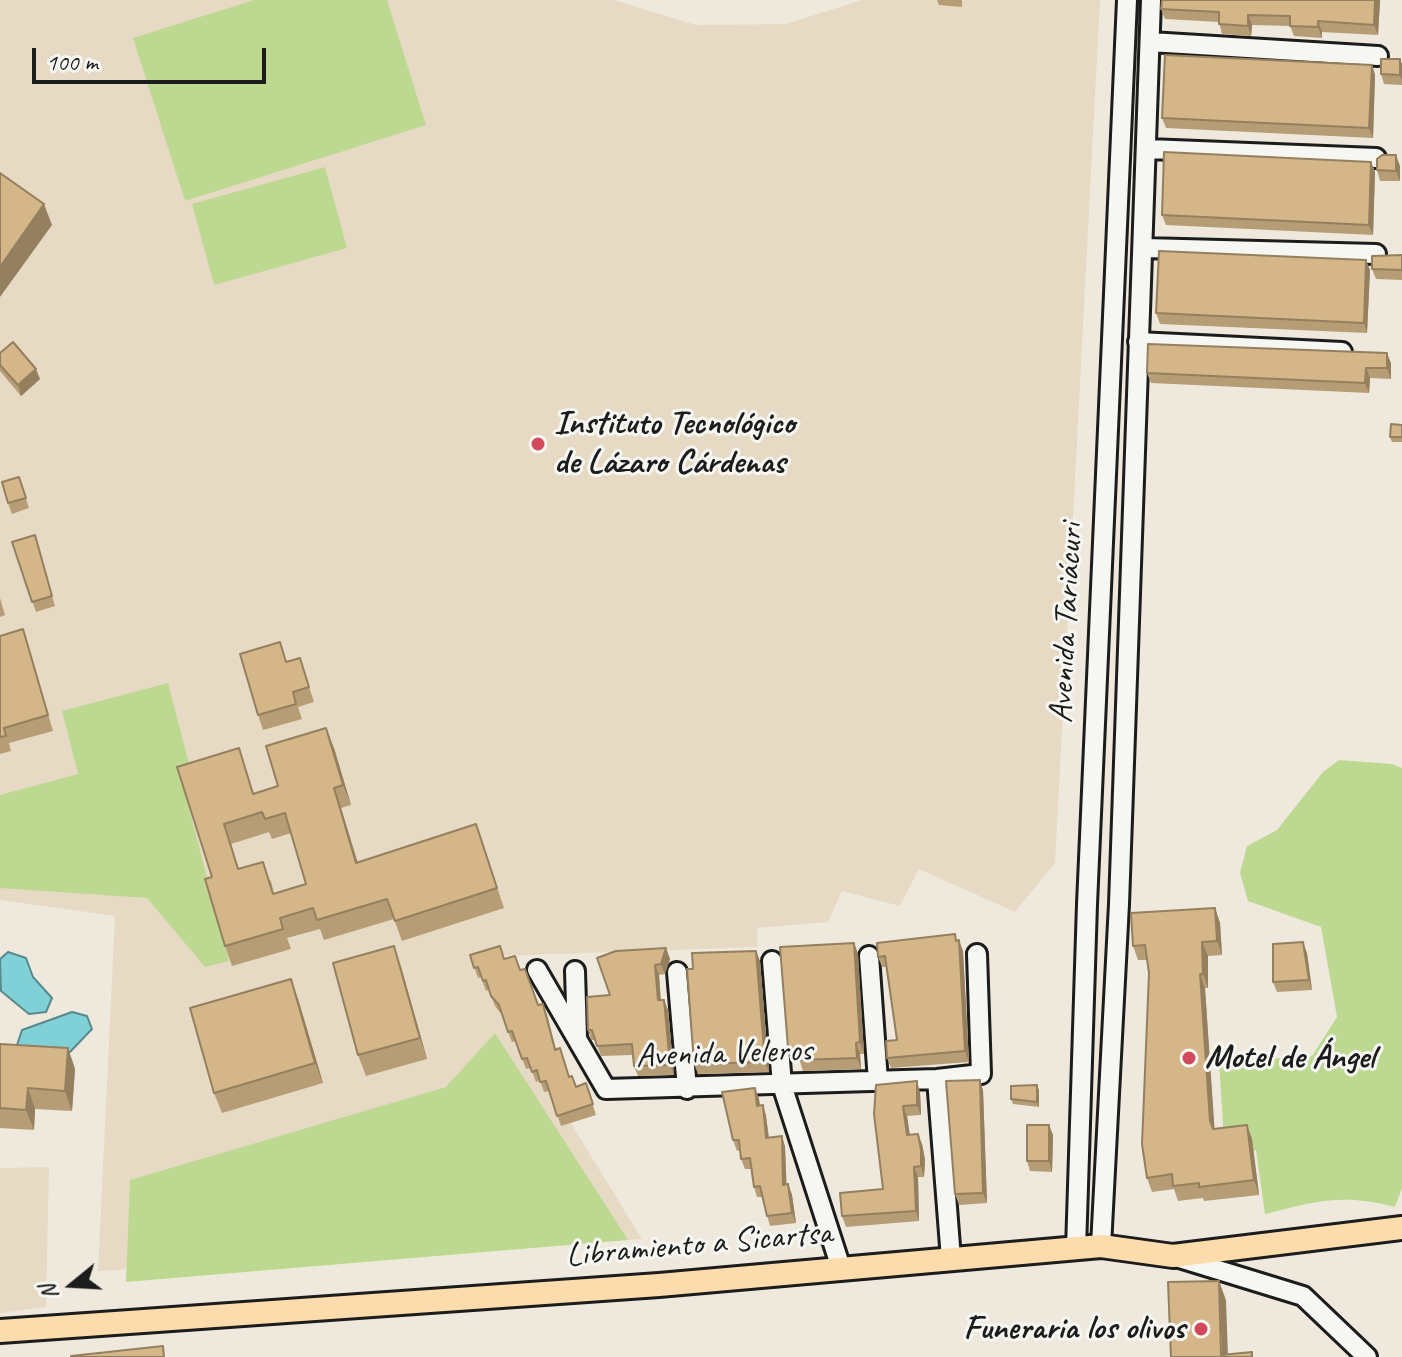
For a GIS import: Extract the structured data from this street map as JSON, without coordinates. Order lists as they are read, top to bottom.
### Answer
{
  "streets": {
    "main road": ["Libramiento a Sicartsa"],
    "street": ["Avenida Tariácuri", "Avenida Veleros"]
  },
  "crossings": [
    ["Avenida Tariácuri", "Libramiento a Sicartsa"]
  ],
  "places": ["Instituto Tecnológico de Lázaro Cárdenas", "Motel de Ángel", "Funeraria los olivos"],
  "scale_bar": "100 m",
  "north": "left"
}
